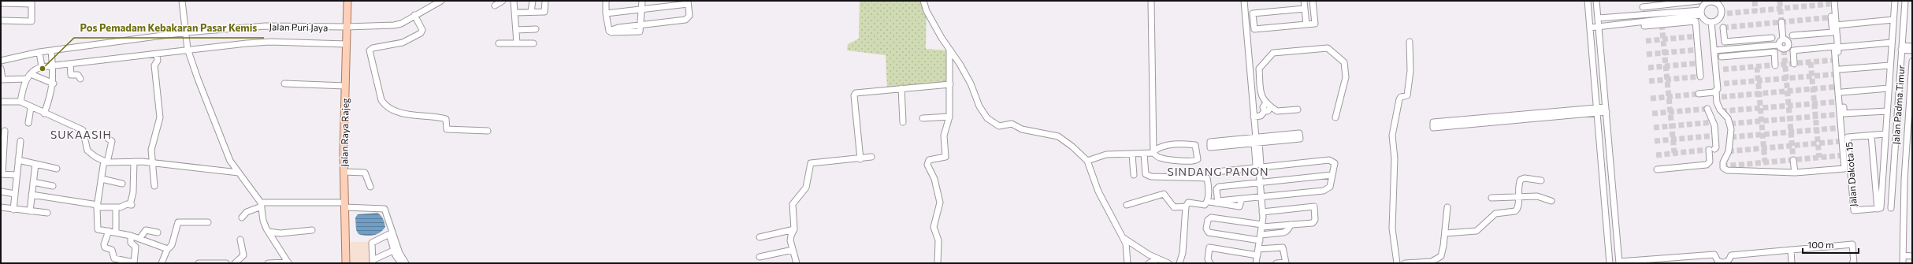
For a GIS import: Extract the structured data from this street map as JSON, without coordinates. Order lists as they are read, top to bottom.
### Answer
{
  "streets": {
    "main road": ["Jalan Raya Rajeg"],
    "street": ["Jalan Puri Jaya", "Jalan Padma Timur", "Jalan Dakota 15"]
  },
  "crossings": [
    ["Jalan Puri Jaya", "Jalan Raya Rajeg"]
  ],
  "districts": ["SUKAASIH", "SINDANG PANON"],
  "places": ["Pos Pemadam Kebakaran Pasar Kemis"],
  "scale_bar": "100 m"
}
